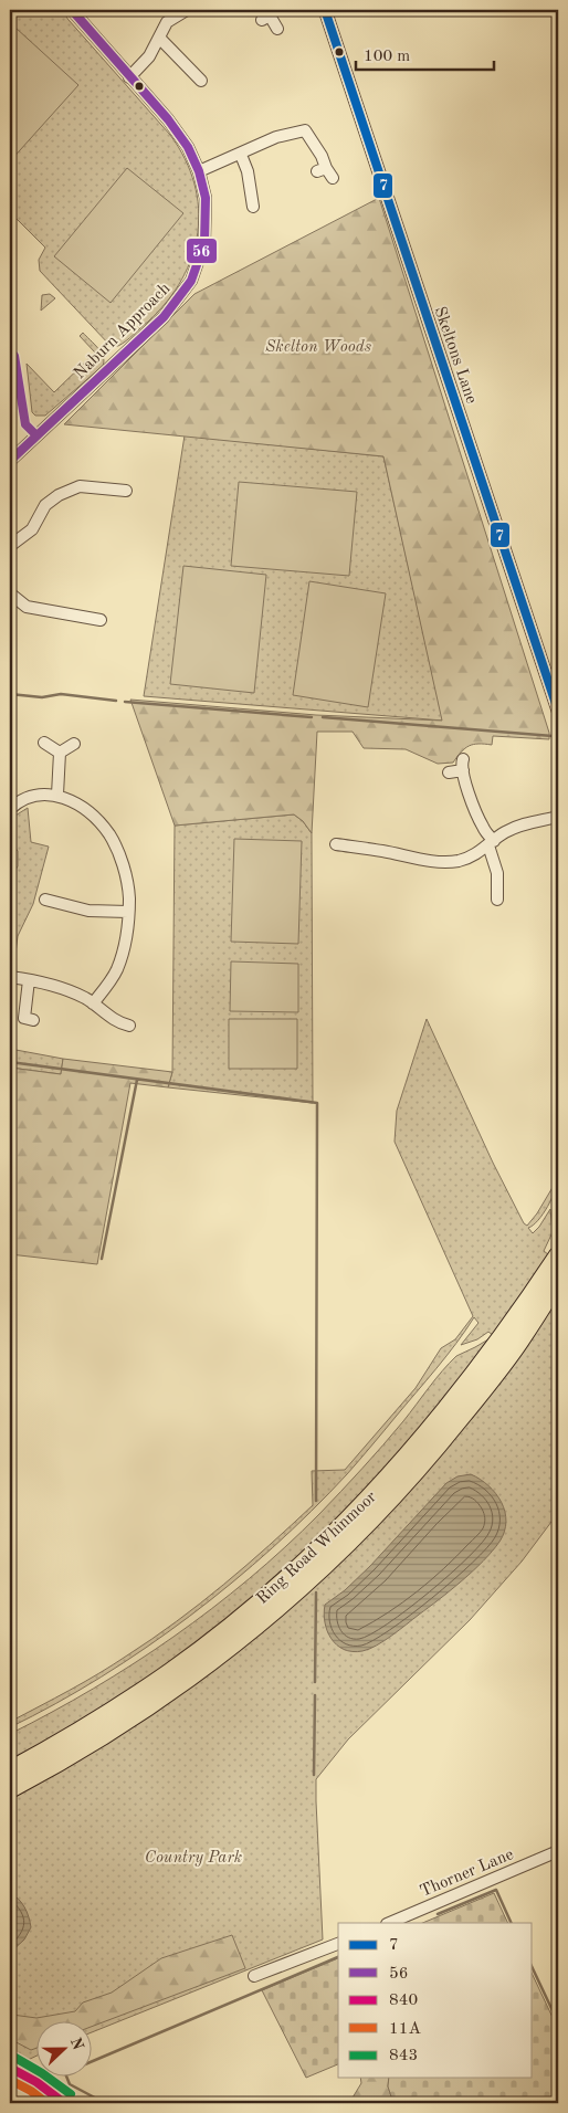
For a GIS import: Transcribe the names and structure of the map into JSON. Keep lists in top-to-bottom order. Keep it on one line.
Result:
{"streets":{"highway":["Ring Road Whinmoor"],"street":["Naburn Approach","Skeltons Lane","Thorner Lane"]},"parks":["Skelton Woods","Country Park"],"lines":["transit line 7","transit line 56","transit line 843","transit line 840","transit line 11A"],"legend":["7","56","840","11A","843"],"scale_bar":"100 m","north":"right"}
